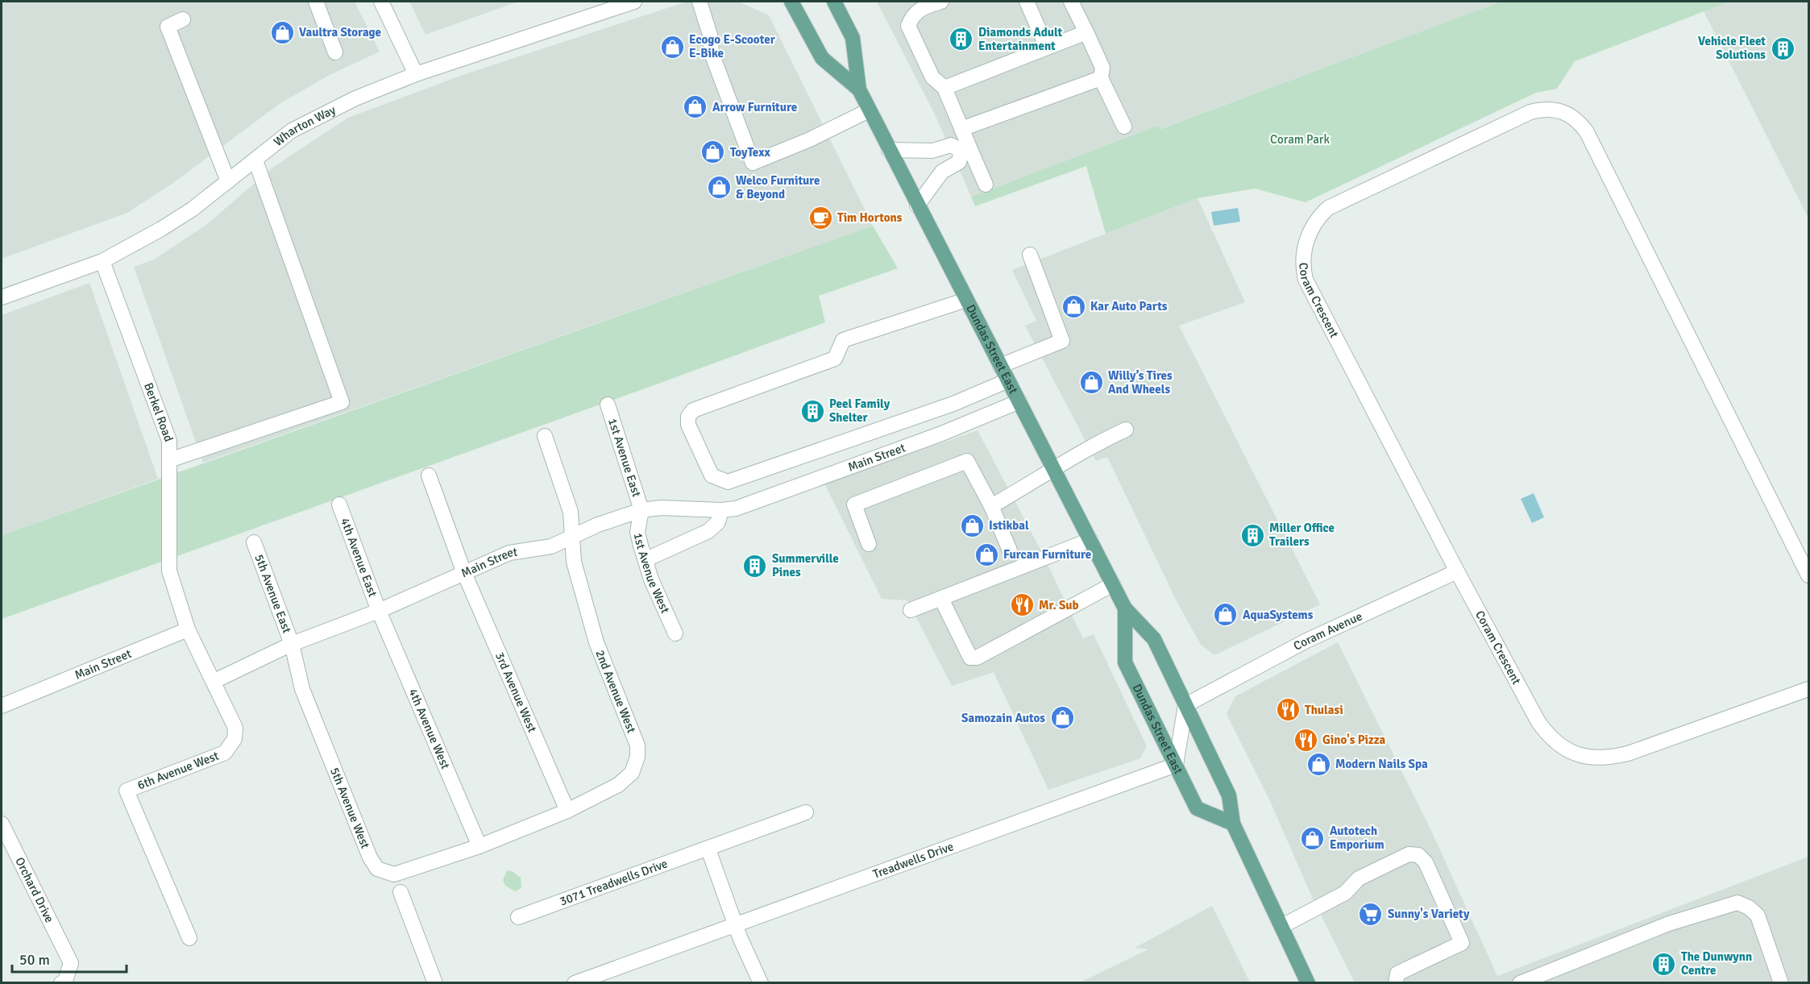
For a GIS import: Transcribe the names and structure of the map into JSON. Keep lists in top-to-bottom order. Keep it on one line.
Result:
{"streets":{"main road":["Dundas Street East"],"street":["Wharton Way","Coram Crescent","Berkel Road","1st Avenue East","Main Street","4th Avenue East","1st Avenue West","5th Avenue East","Coram Avenue","3rd Avenue West","2nd Avenue West","4th Avenue West","6th Avenue West","5th Avenue West","Treadwells Drive","3071 Treadwells Drive","Orchard Drive"]},"crossings":[["Wharton Way","Berkel Road"],["Coram Crescent","Coram Avenue"],["Dundas Street East","Main Street"],["Dundas Street East","Coram Avenue"],["Dundas Street East","Treadwells Drive"],["Berkel Road","Main Street"],["1st Avenue East","Main Street"],["1st Avenue East","1st Avenue West"],["Main Street","4th Avenue East"],["Main Street","1st Avenue West"],["Main Street","5th Avenue East"],["Main Street","3rd Avenue West"],["Main Street","2nd Avenue West"],["Main Street","4th Avenue West"],["Main Street","6th Avenue West"],["Main Street","5th Avenue West"],["4th Avenue East","4th Avenue West"],["5th Avenue East","5th Avenue West"],["3rd Avenue West","2nd Avenue West"],["2nd Avenue West","4th Avenue West"],["2nd Avenue West","5th Avenue West"],["4th Avenue West","5th Avenue West"]],"parks":["Coram Park"],"places":{"shop":["Vaultra Storage","Ecogo E-Scooter E-Bike","Arrow Furniture","ToyTexx","Welco Furniture & Beyond","Kar Auto Parts","Willy’s Tires And Wheels","Istikbal","Furcan Furniture","AquaSystems","Samozain Autos","Modern Nails Spa","Autotech Emporium"],"building":["Diamonds Adult Entertainment","Vehicle Fleet Solutions","Peel Family Shelter","Miller Office Trailers","Summerville Pines","The Dunwynn Centre"],"cafe":["Tim Hortons"],"restaurant":["Mr. Sub","Thulasi","Gino's Pizza"],"supermarket":["Sunny's Variety"]},"scale_bar":"50 m"}
